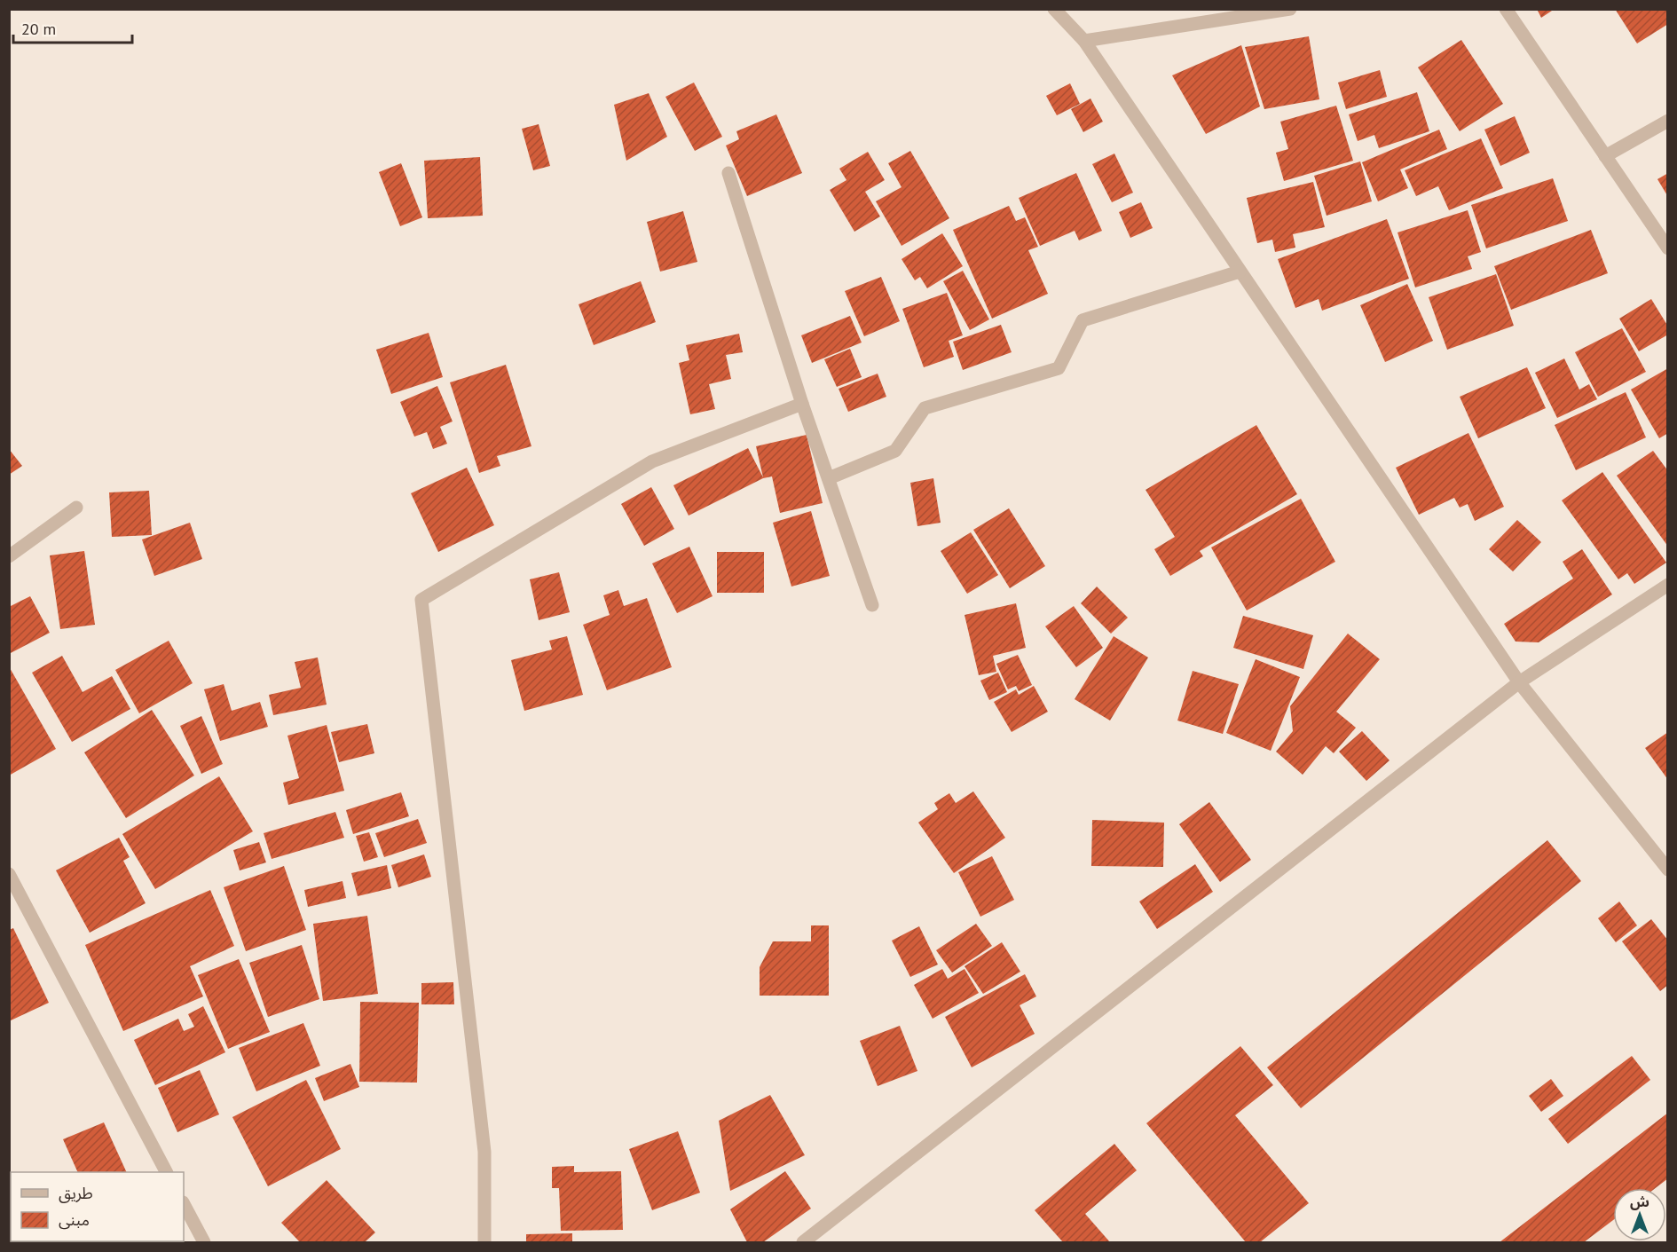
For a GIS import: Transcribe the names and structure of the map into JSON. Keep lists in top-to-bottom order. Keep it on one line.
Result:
{"legend":["طريق","مبنى"],"scale_bar":"20 m","north":"top"}
